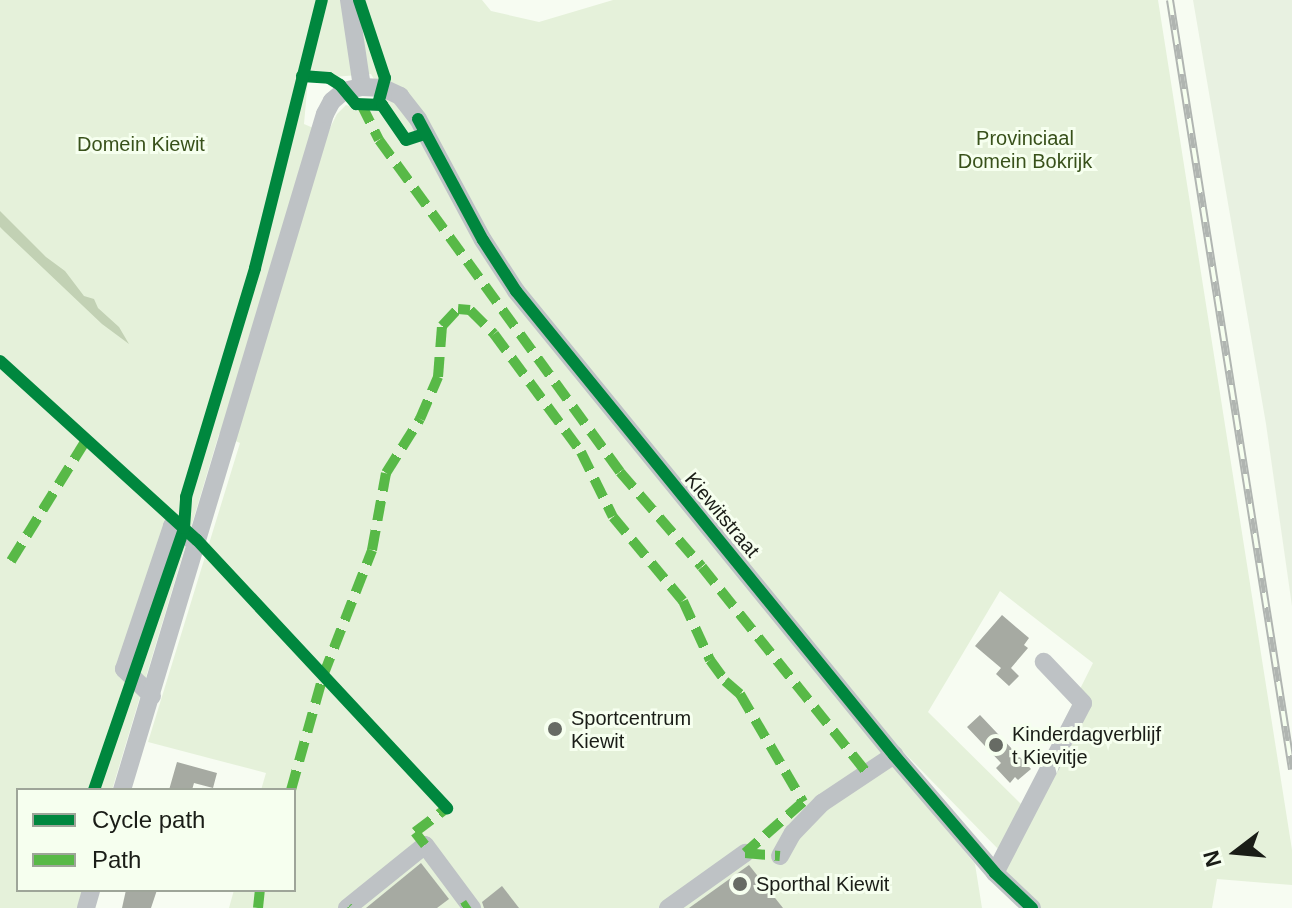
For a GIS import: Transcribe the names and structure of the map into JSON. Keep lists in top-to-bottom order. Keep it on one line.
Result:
{"streets":{"street":["Kiewitstraat"]},"parks":["Provinciaal Domein Bokrijk","Domein Kiewit"],"places":["Sportcentrum Kiewit","Kinderdagverblijf t Kievitje","Sporthal Kiewit"],"legend":["Cycle path","Path"],"north":"left"}
